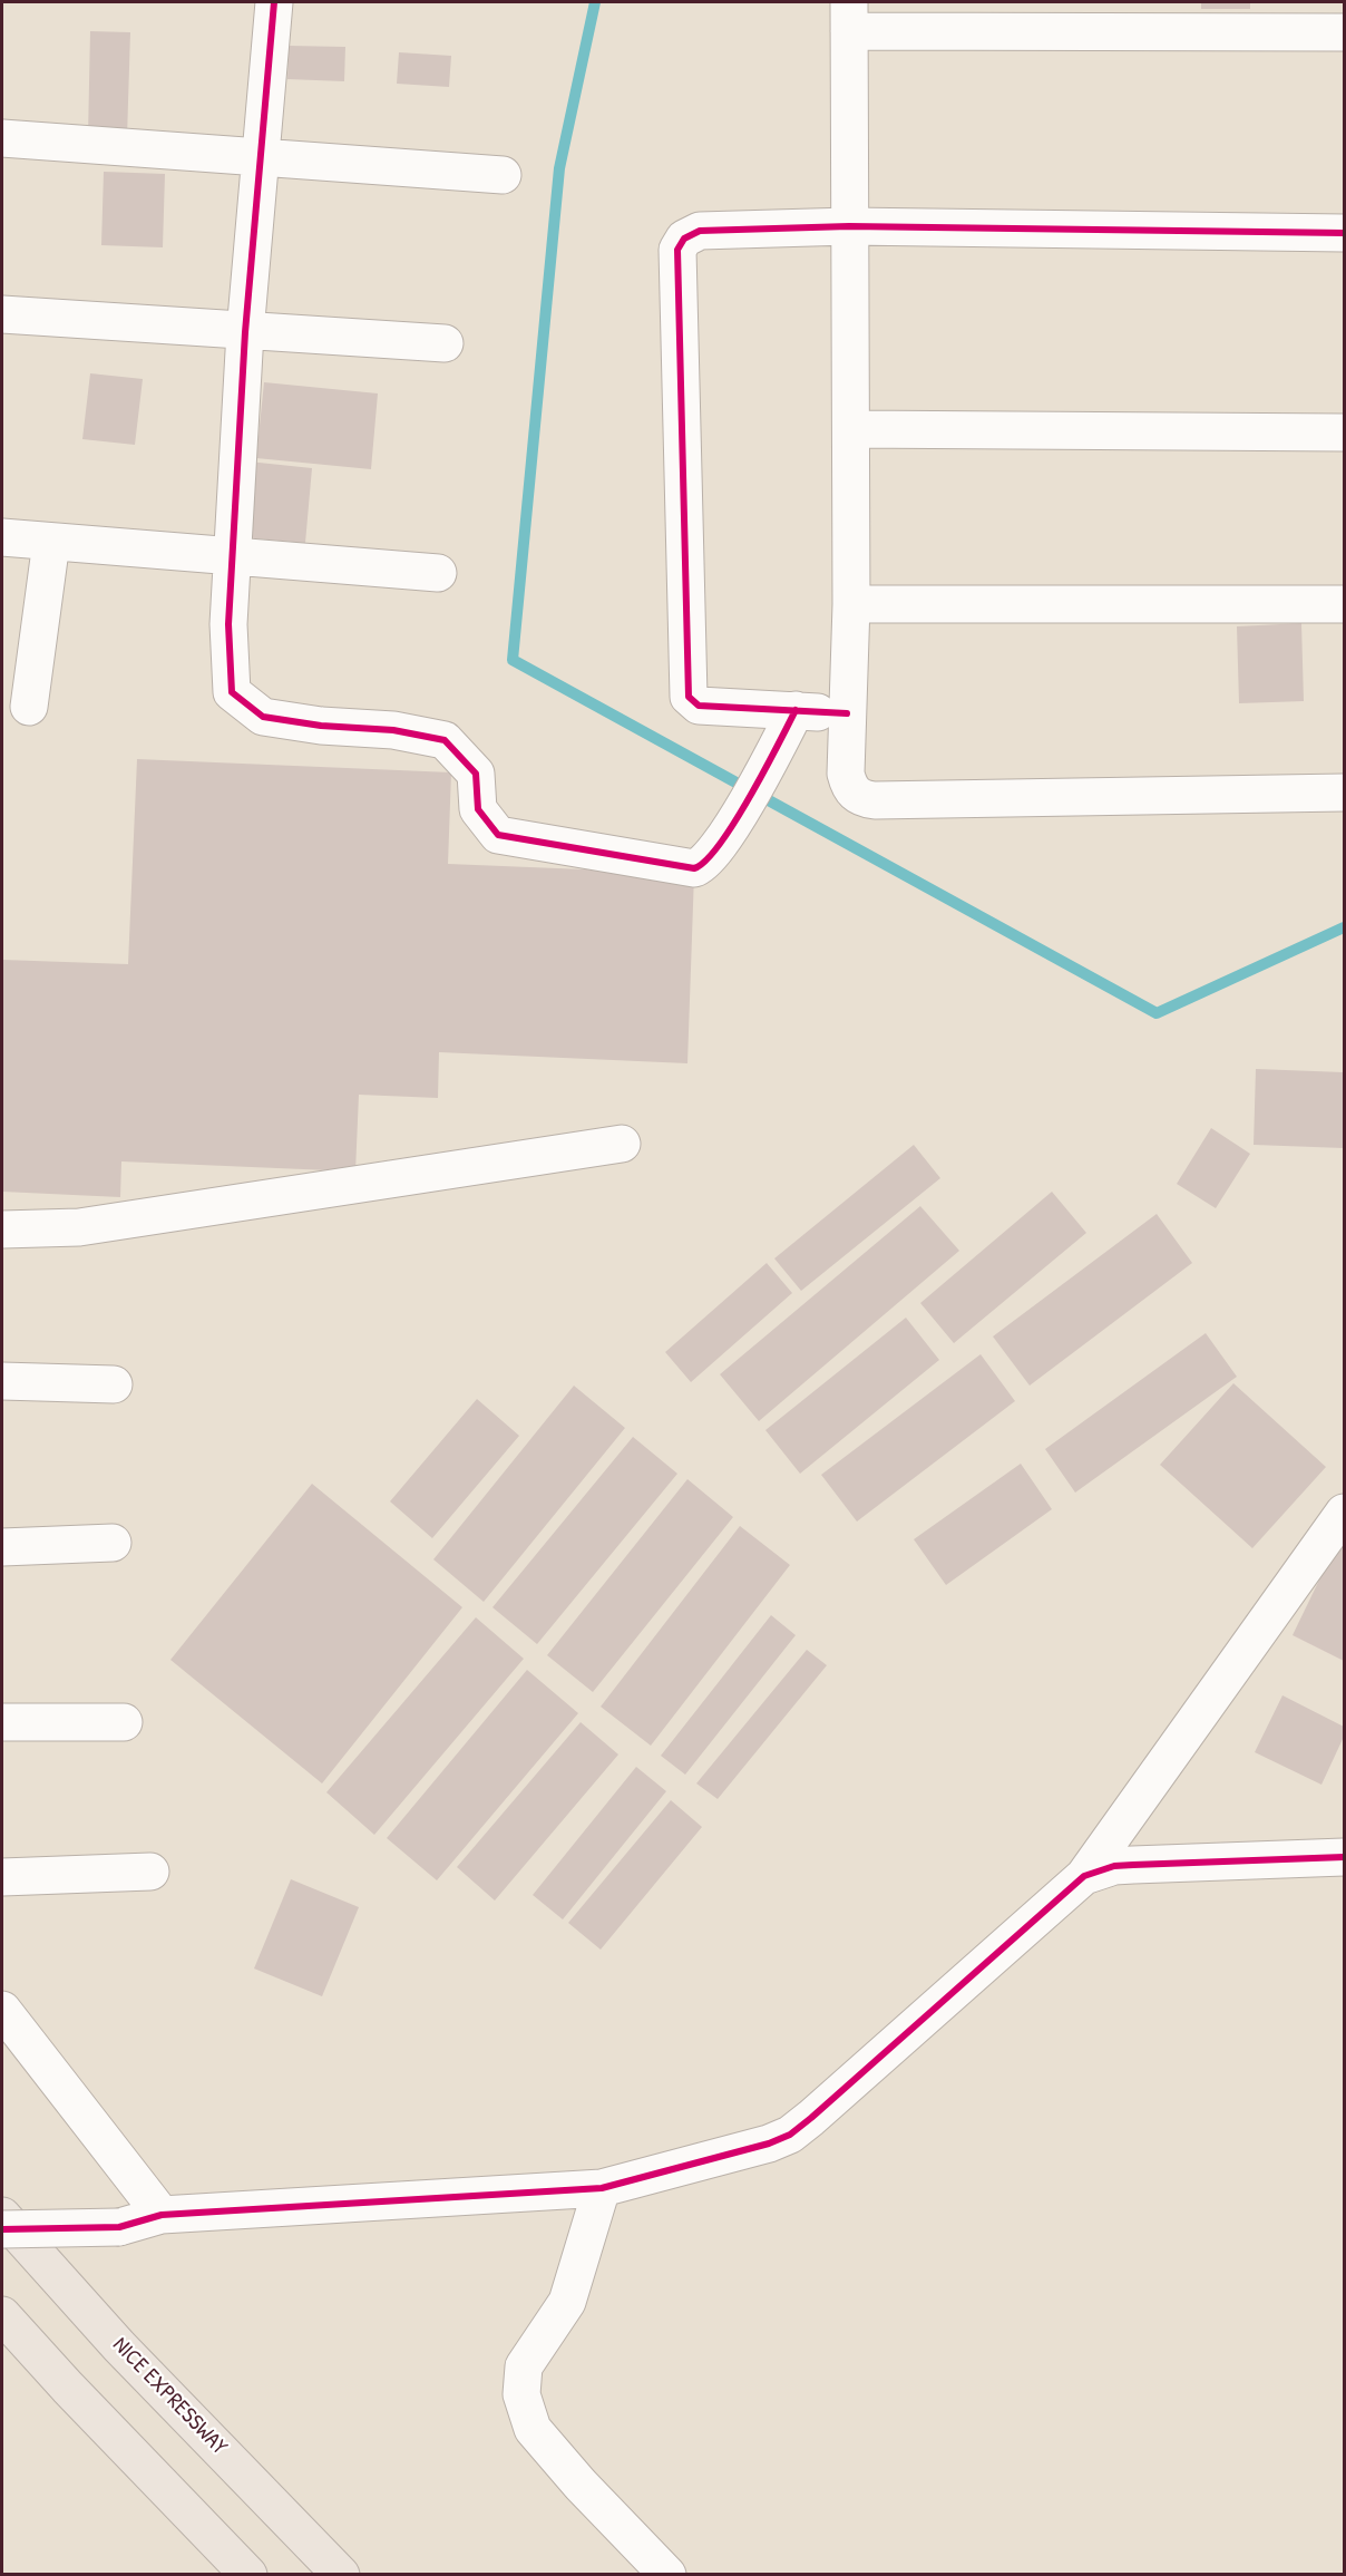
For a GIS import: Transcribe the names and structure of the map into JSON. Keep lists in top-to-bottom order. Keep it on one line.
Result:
{"streets":{"highway":["NICE EXPRESSWAY"]}}
